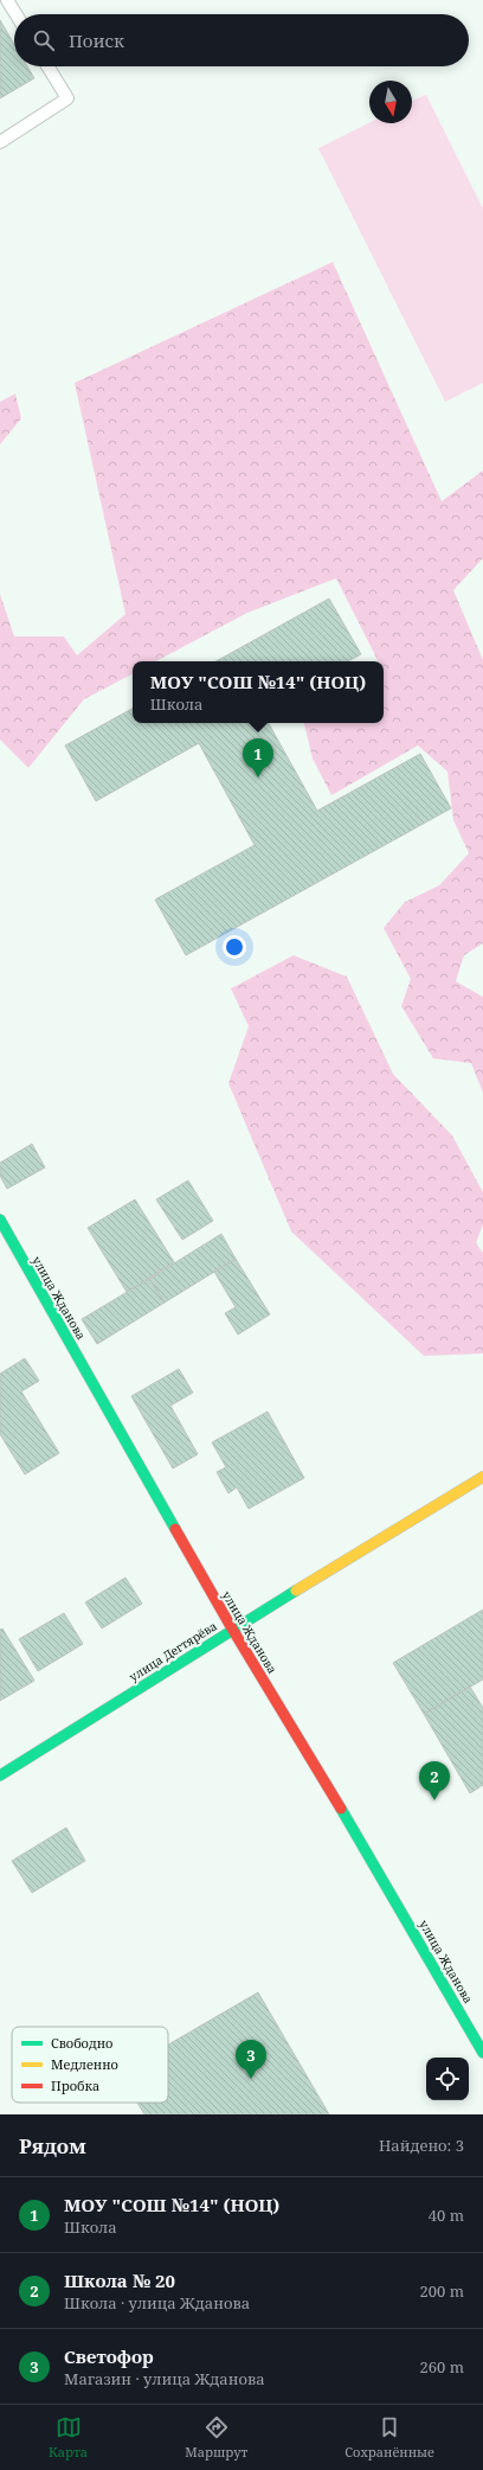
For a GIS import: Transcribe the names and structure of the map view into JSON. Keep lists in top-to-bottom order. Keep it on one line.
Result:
{"streets":{"street":["улица Жданова","улица Дегтярёва"]},"crossings":[["улица Жданова","улица Дегтярёва"]],"legend":["Свободно","Медленно","Пробка"],"north":"bottom","page":{"search":"Поиск","popup":["МОУ \"СОШ №14\" (НОЦ)","Школа"],"pins":["1","2","3"],"heading":["Рядом","Найдено: 3"],"list":[{"mark":"1","name":"МОУ \"СОШ №14\" (НОЦ)","note":"Школа","value":"40 m"},{"mark":"2","name":"Школа № 20","note":"Школа · улица Жданова","value":"200 m"},{"mark":"3","name":"Светофор","note":"Магазин · улица Жданова","value":"260 m"}],"nav":["Карта","Маршрут","Сохранённые"]}}
